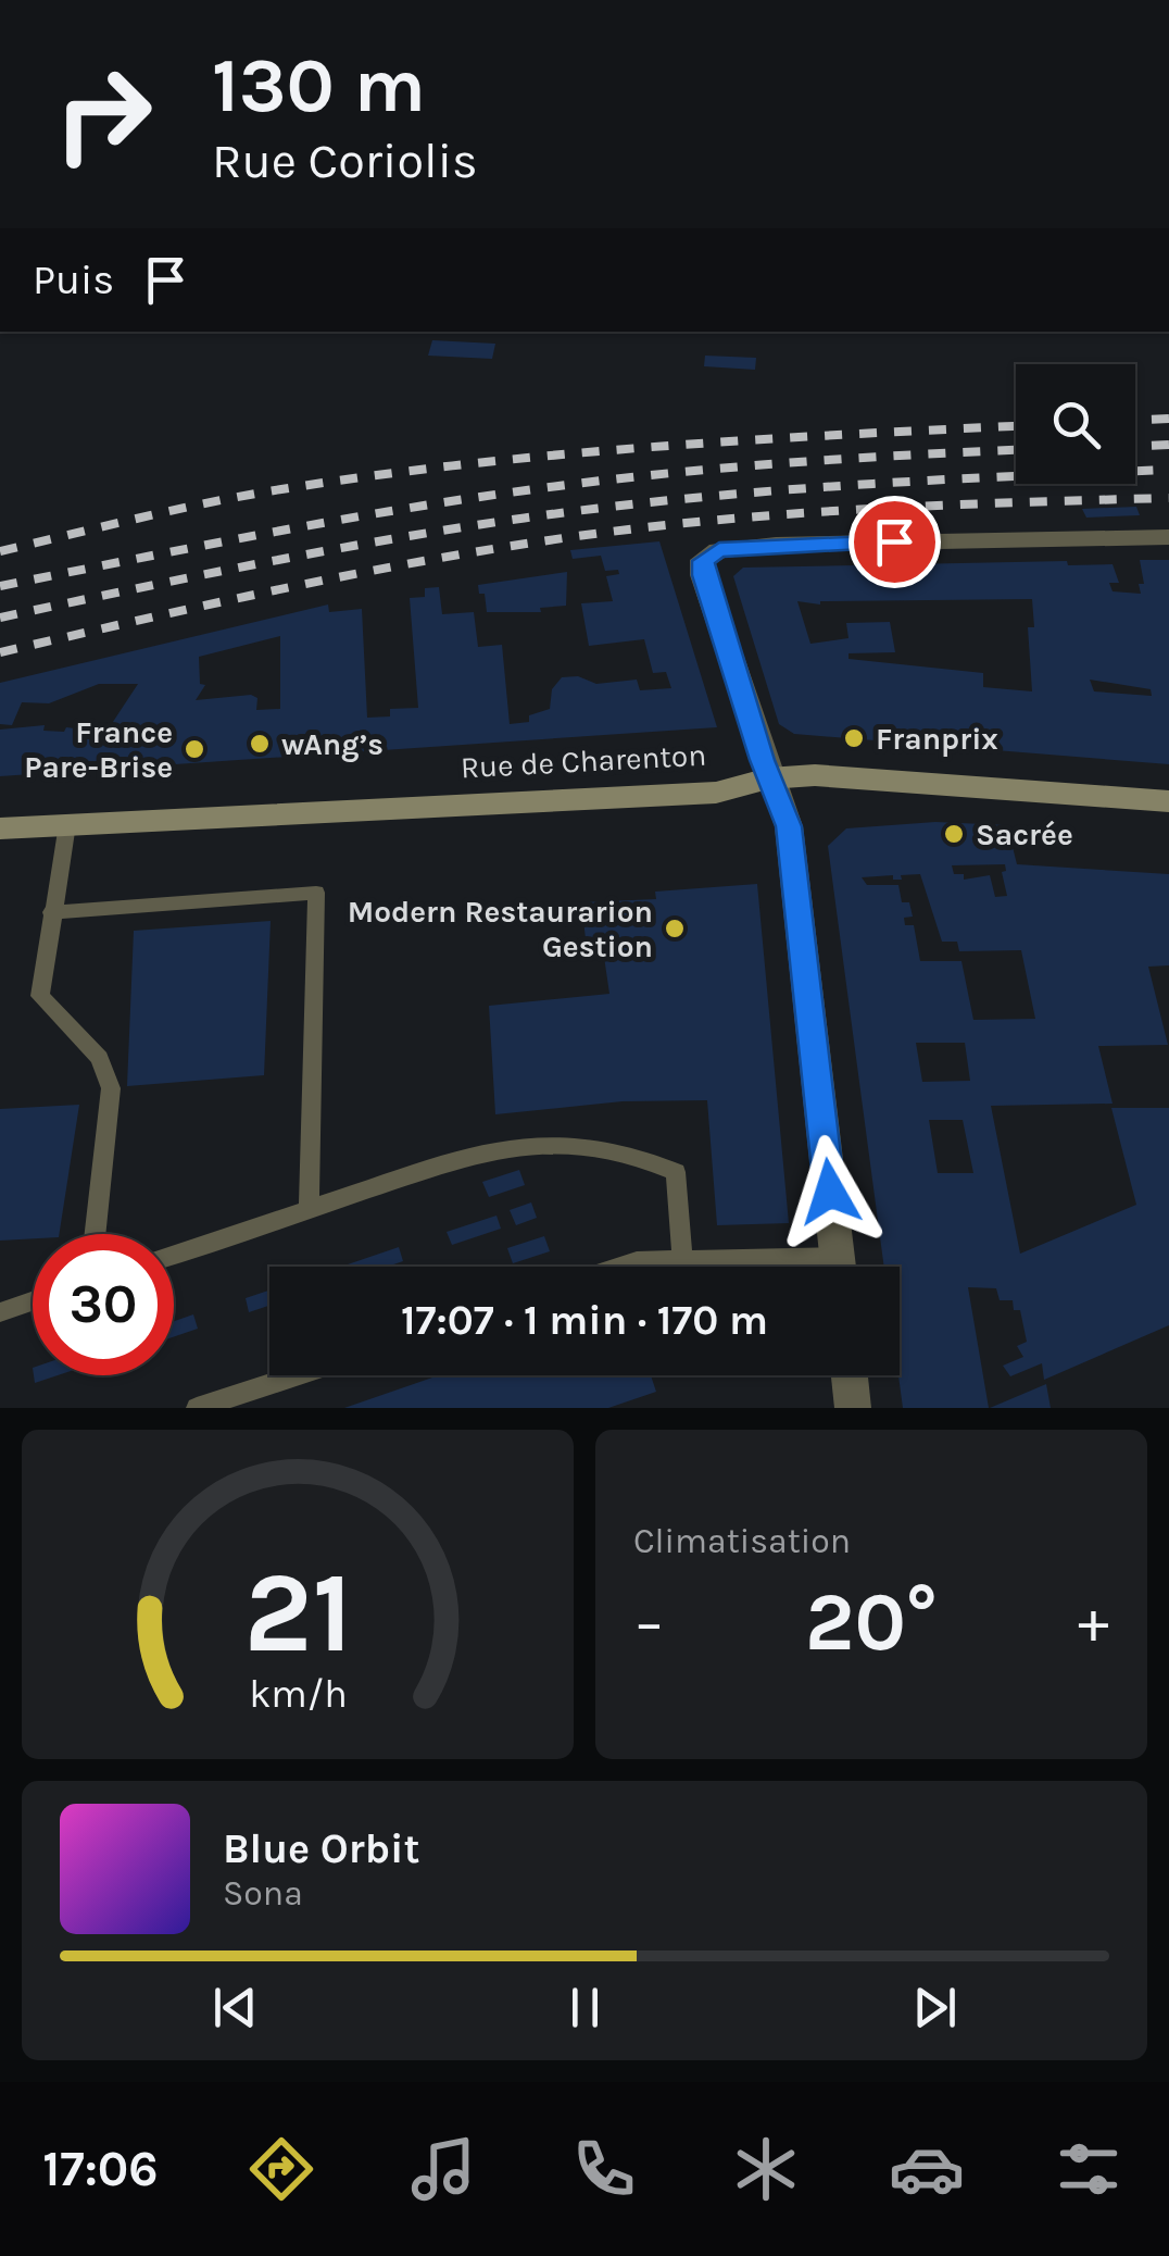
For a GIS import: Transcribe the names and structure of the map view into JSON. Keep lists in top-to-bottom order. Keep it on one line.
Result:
{"streets":{"main road":["Rue de Charenton"]},"places":["Franprix","wAng’s","France Pare-Brise","Sacrée","Modern Restaurarion Gestion"],"page":{"turn":["130 m","Rue Coriolis"],"then":"Puis","limit":"30","trip":"17:07 · 1 min · 170 m","tile":"Climatisation","heat":["−","20°","+"],"song":["Blue Orbit","Sona"],"tabs":"17:06","gauge":["21","km/h"]}}
